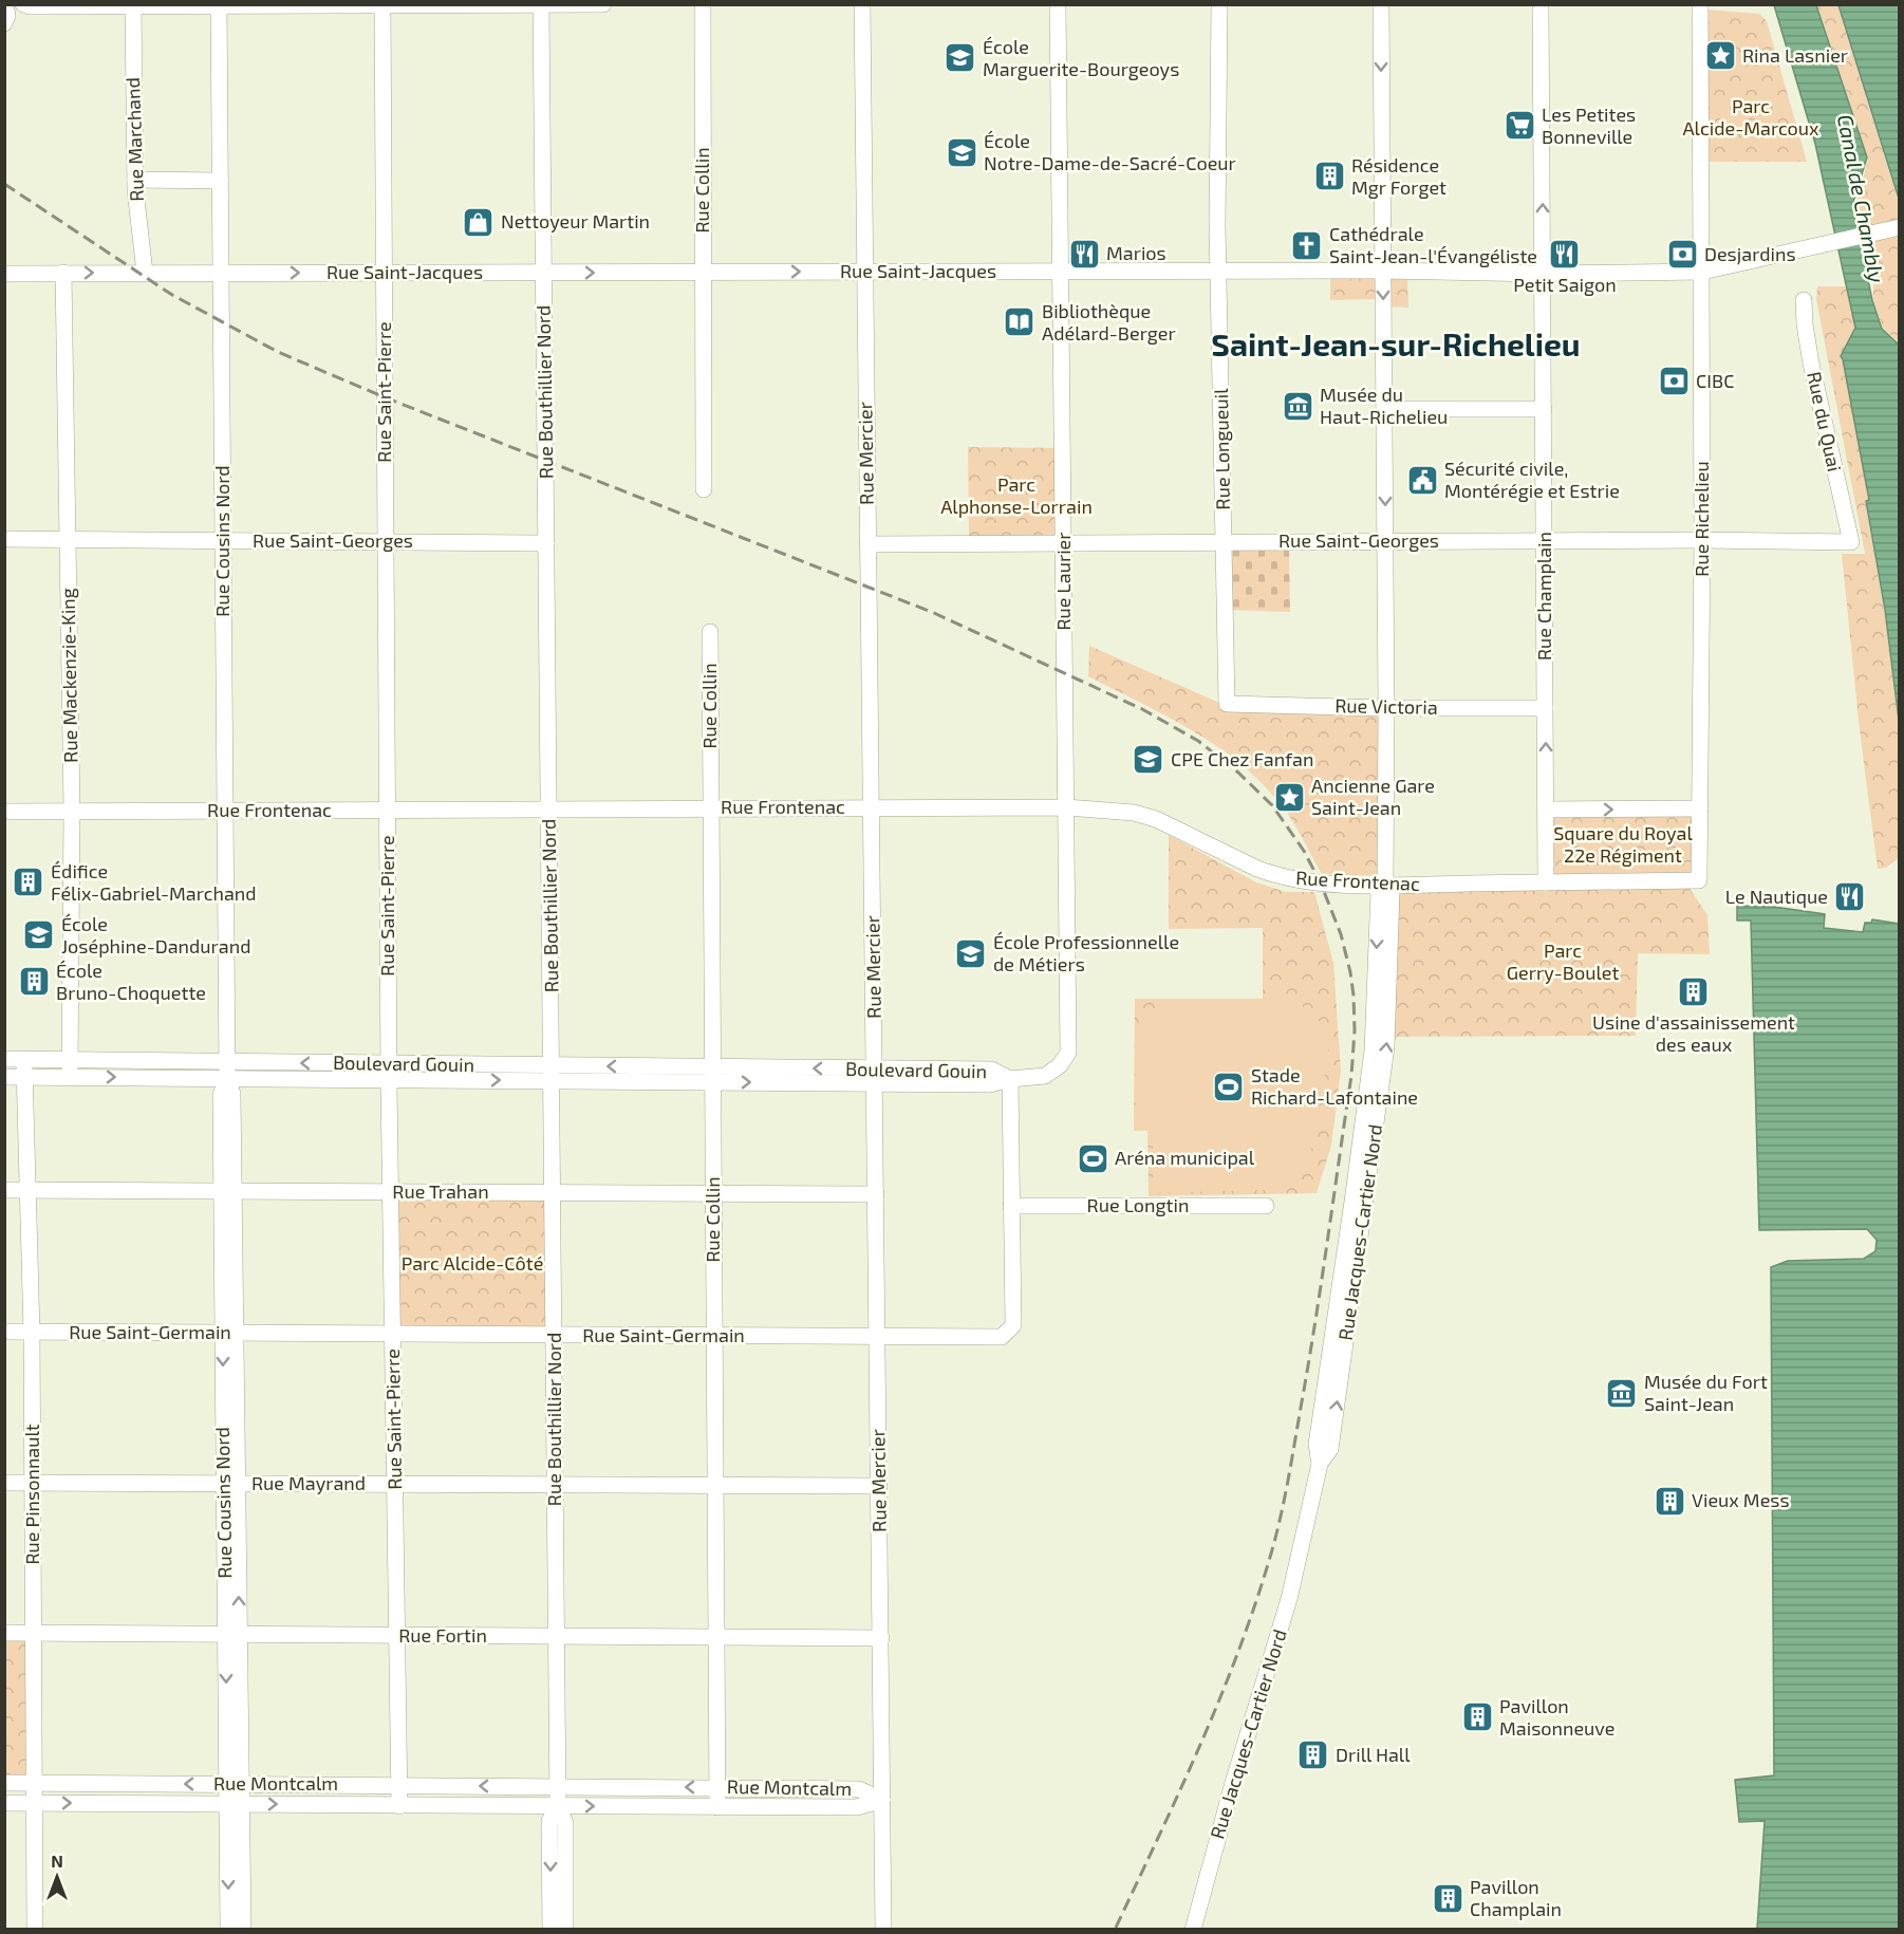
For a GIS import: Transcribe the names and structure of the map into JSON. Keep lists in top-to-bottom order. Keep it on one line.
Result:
{"streets":{"street":["Rue Marchand","Rue Collin","Rue Saint-Jacques","Rue Saint-Pierre","Rue Bouthillier Nord","Rue du Quai","Rue Longueuil","Rue Mercier","Rue Richelieu","Rue Cousins Nord","Rue Saint-Georges","Rue Laurier","Rue Champlain","Rue Mackenzie-King","Rue Victoria","Rue Frontenac","Boulevard Gouin","Rue Trahan","Rue Longtin","Rue Jacques-Cartier Nord","Rue Saint-Germain","Rue Mayrand","Rue Pinsonnault","Rue Fortin","Rue Montcalm"]},"crossings":[["Rue Marchand","Rue Saint-Jacques"],["Rue Collin","Rue Saint-Jacques"],["Rue Collin","Rue Frontenac"],["Rue Collin","Boulevard Gouin"],["Rue Collin","Rue Trahan"],["Rue Collin","Rue Saint-Germain"],["Rue Collin","Rue Mayrand"],["Rue Collin","Rue Fortin"],["Rue Collin","Rue Montcalm"],["Rue Saint-Jacques","Rue Saint-Pierre"],["Rue Saint-Jacques","Rue Bouthillier Nord"],["Rue Saint-Jacques","Rue Longueuil"],["Rue Saint-Jacques","Rue Mercier"],["Rue Saint-Jacques","Rue Richelieu"],["Rue Saint-Jacques","Rue Cousins Nord"],["Rue Saint-Jacques","Rue Laurier"],["Rue Saint-Jacques","Rue Champlain"],["Rue Saint-Jacques","Rue Mackenzie-King"],["Rue Saint-Jacques","Rue Jacques-Cartier Nord"],["Rue Saint-Pierre","Rue Saint-Georges"],["Rue Saint-Pierre","Rue Frontenac"],["Rue Saint-Pierre","Boulevard Gouin"],["Rue Saint-Pierre","Rue Trahan"],["Rue Saint-Pierre","Rue Saint-Germain"],["Rue Saint-Pierre","Rue Mayrand"],["Rue Saint-Pierre","Rue Fortin"],["Rue Saint-Pierre","Rue Montcalm"],["Rue Bouthillier Nord","Rue Saint-Georges"],["Rue Bouthillier Nord","Rue Frontenac"],["Rue Bouthillier Nord","Boulevard Gouin"],["Rue Bouthillier Nord","Rue Trahan"],["Rue Bouthillier Nord","Rue Saint-Germain"],["Rue Bouthillier Nord","Rue Mayrand"],["Rue Bouthillier Nord","Rue Fortin"],["Rue Bouthillier Nord","Rue Montcalm"],["Rue du Quai","Rue Saint-Georges"],["Rue Longueuil","Rue Saint-Georges"],["Rue Longueuil","Rue Victoria"],["Rue Mercier","Rue Saint-Georges"],["Rue Mercier","Rue Frontenac"],["Rue Mercier","Boulevard Gouin"],["Rue Mercier","Rue Trahan"],["Rue Mercier","Rue Saint-Germain"],["Rue Mercier","Rue Mayrand"],["Rue Mercier","Rue Fortin"],["Rue Mercier","Rue Montcalm"],["Rue Richelieu","Rue Saint-Georges"],["Rue Richelieu","Rue Champlain"],["Rue Richelieu","Rue Frontenac"],["Rue Cousins Nord","Rue Saint-Georges"],["Rue Cousins Nord","Rue Frontenac"],["Rue Cousins Nord","Boulevard Gouin"],["Rue Cousins Nord","Rue Trahan"],["Rue Cousins Nord","Rue Saint-Germain"],["Rue Cousins Nord","Rue Mayrand"],["Rue Cousins Nord","Rue Fortin"],["Rue Cousins Nord","Rue Montcalm"],["Rue Saint-Georges","Rue Laurier"],["Rue Saint-Georges","Rue Champlain"],["Rue Saint-Georges","Rue Mackenzie-King"],["Rue Saint-Georges","Rue Jacques-Cartier Nord"],["Rue Laurier","Rue Frontenac"],["Rue Laurier","Boulevard Gouin"],["Rue Champlain","Rue Victoria"],["Rue Champlain","Rue Frontenac"],["Rue Mackenzie-King","Rue Frontenac"],["Rue Mackenzie-King","Boulevard Gouin"],["Rue Victoria","Rue Jacques-Cartier Nord"],["Rue Frontenac","Rue Jacques-Cartier Nord"],["Boulevard Gouin","Rue Pinsonnault"],["Rue Trahan","Rue Pinsonnault"],["Rue Longtin","Rue Saint-Germain"],["Rue Saint-Germain","Rue Pinsonnault"],["Rue Mayrand","Rue Pinsonnault"],["Rue Pinsonnault","Rue Fortin"],["Rue Pinsonnault","Rue Montcalm"]],"one_way":["Rue Champlain"],"districts":["Saint-Jean-sur-Richelieu"],"water":["Canal de Chambly"],"parks":["Parc Alcide-Marcoux","Parc Alphonse-Lorrain","Square du Royal 22e Régiment","Parc Gerry-Boulet","Parc Alcide-Côté"],"places":{"place":["Rina Lasnier","Ancienne Gare Saint-Jean"],"school or university":["École Marguerite-Bourgeoys","École Notre-Dame-de-Sacré-Coeur","CPE Chez Fanfan","École Joséphine-Dandurand","École Professionnelle de Métiers"],"supermarket":["Les Petites Bonneville"],"building":["Résidence Mgr Forget","Édifice Félix-Gabriel-Marchand","École Bruno-Choquette","Usine d'assainissement des eaux","Vieux Mess","Pavillon Maisonneuve","Drill Hall","Pavillon Champlain"],"shop":["Nettoyeur Martin"],"church":["Cathédrale Saint-Jean-l'Évangéliste"],"restaurant":["Marios","Petit Saigon","Le Nautique"],"bank":["Desjardins","CIBC"],"library":["Bibliothèque Adélard-Berger"],"museum":["Musée du Haut-Richelieu","Musée du Fort Saint-Jean"],"public building":["Sécurité civile, Montérégie et Estrie"],"sports":["Stade Richard-Lafontaine","Aréna municipal"]},"north":"top"}
